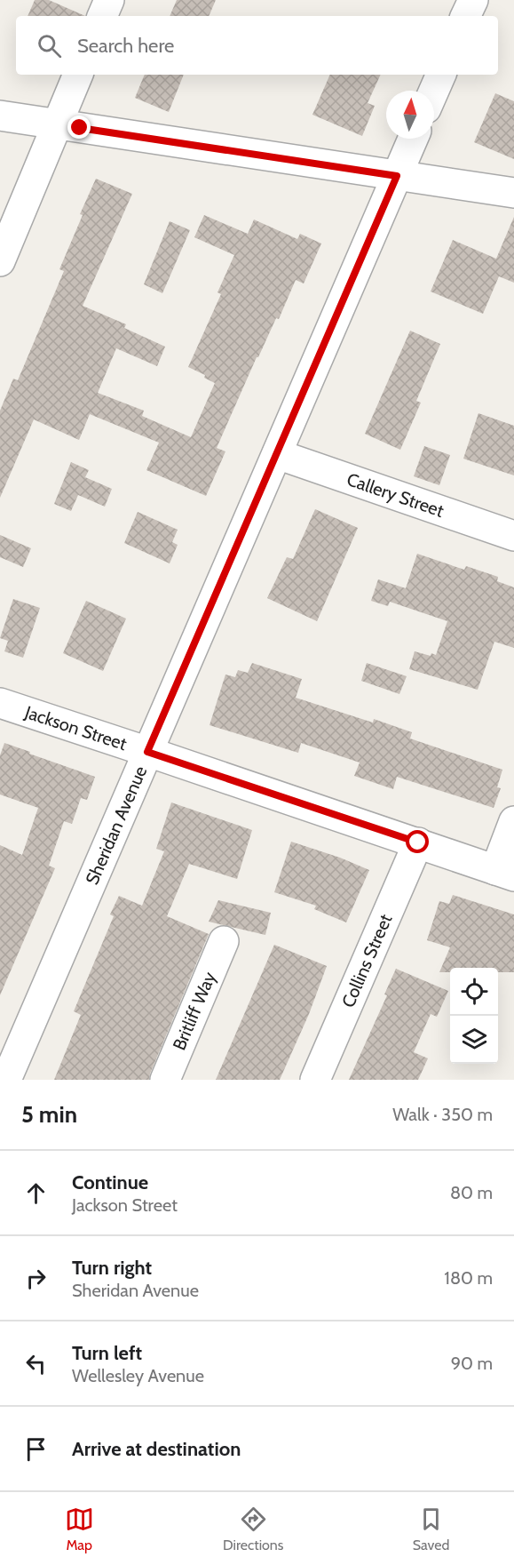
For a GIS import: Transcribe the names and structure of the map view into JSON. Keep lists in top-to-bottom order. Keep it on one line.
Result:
{"streets":{"street":["Callery Street","Jackson Street","Sheridan Avenue","Collins Street","Britliff Way"]},"crossings":[["Callery Street","Sheridan Avenue"],["Jackson Street","Sheridan Avenue"],["Jackson Street","Collins Street"]],"north":"top","page":{"search":"Search here","heading":["5 min","Walk · 350 m"],"list":[["Continue","Jackson Street","80 m"],["Turn right","Sheridan Avenue","180 m"],["Turn left","Wellesley Avenue","90 m"],"Arrive at destination"],"nav":["Map","Directions","Saved"]}}
